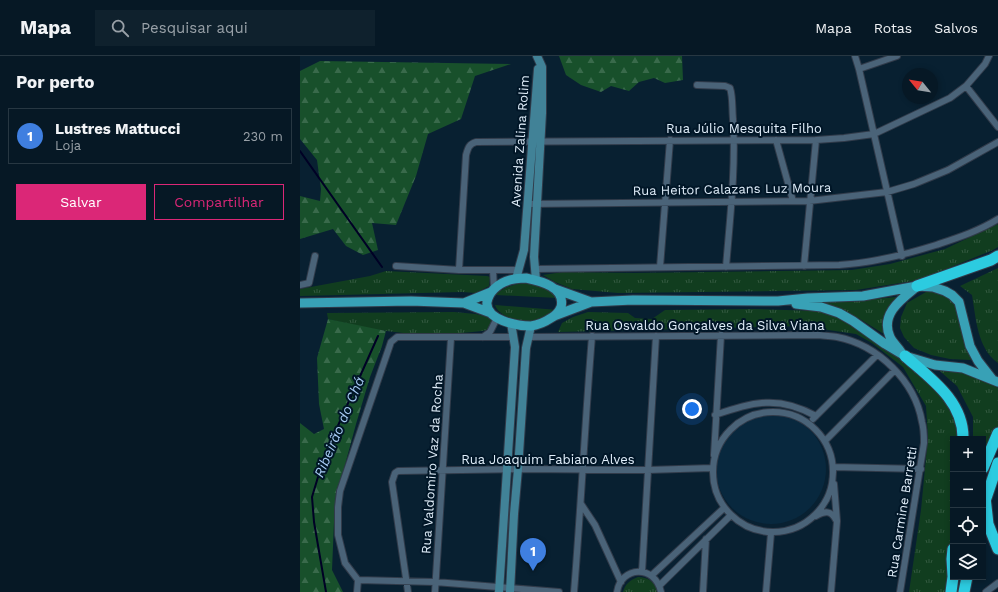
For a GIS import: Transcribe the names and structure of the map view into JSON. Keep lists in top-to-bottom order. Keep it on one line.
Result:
{"streets":{"main road":["Avenida Zalina Rolim"],"street":["Rua Júlio Mesquita Filho","Rua Heitor Calazans Luz Moura","Rua Osvaldo Gonçalves da Silva Viana","Rua Joaquim Fabiano Alves","Rua Valdomiro Vaz da Rocha","Rua Carmine Barretti"]},"crossings":[["Rua Júlio Mesquita Filho","Avenida Zalina Rolim"],["Avenida Zalina Rolim","Rua Heitor Calazans Luz Moura"],["Rua Osvaldo Gonçalves da Silva Viana","Rua Carmine Barretti"],["Rua Joaquim Fabiano Alves","Rua Valdomiro Vaz da Rocha"]],"water":["Ribeirão do Chá"],"north":"top left","page":{"header":"Mapa","search":"Pesquisar aqui","nav":["Mapa","Rotas","Salvos"],"heading":"Por perto","list":[{"mark":"1","name":"Lustres Mattucci","note":"Loja","value":"230 m"}],"buttons":["Salvar","Compartilhar"],"map_buttons":["+","−"],"pins":"1"}}
